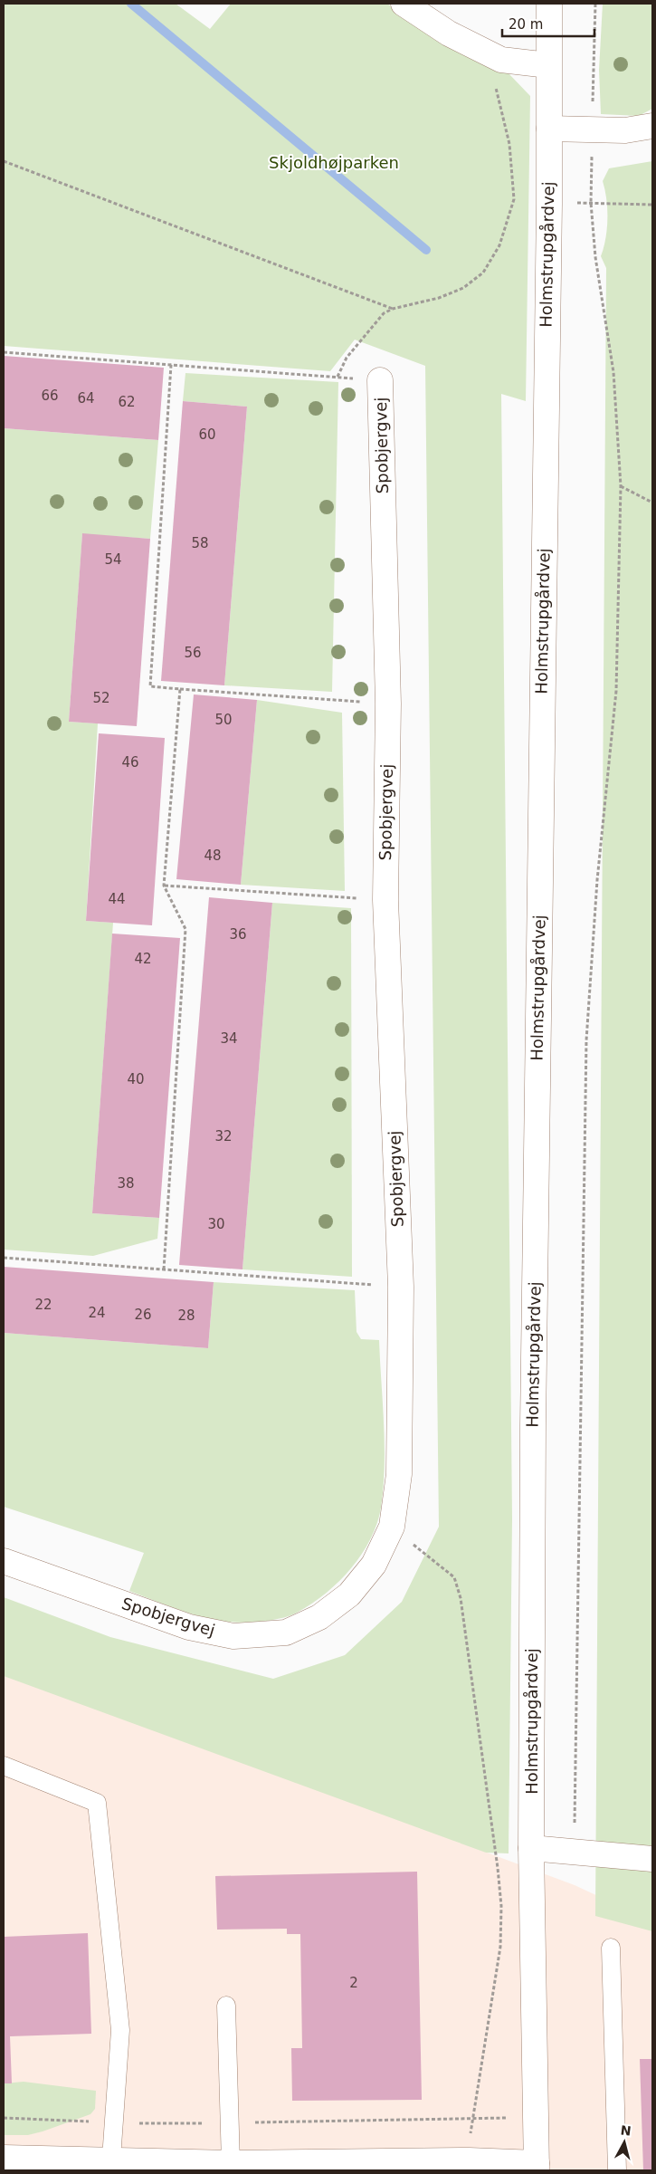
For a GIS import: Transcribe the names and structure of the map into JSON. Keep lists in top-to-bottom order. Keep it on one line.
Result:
{"streets":{"street":["Holmstrupgårdvej","Spobjergvej"]},"parks":["Skjoldhøjparken"],"house_numbers":["66","64","62","60","58","54","56","52","50","46","48","44","36","42","34","40","32","38","30","22","24","26","28","2"],"scale_bar":"20 m","north":"top"}
